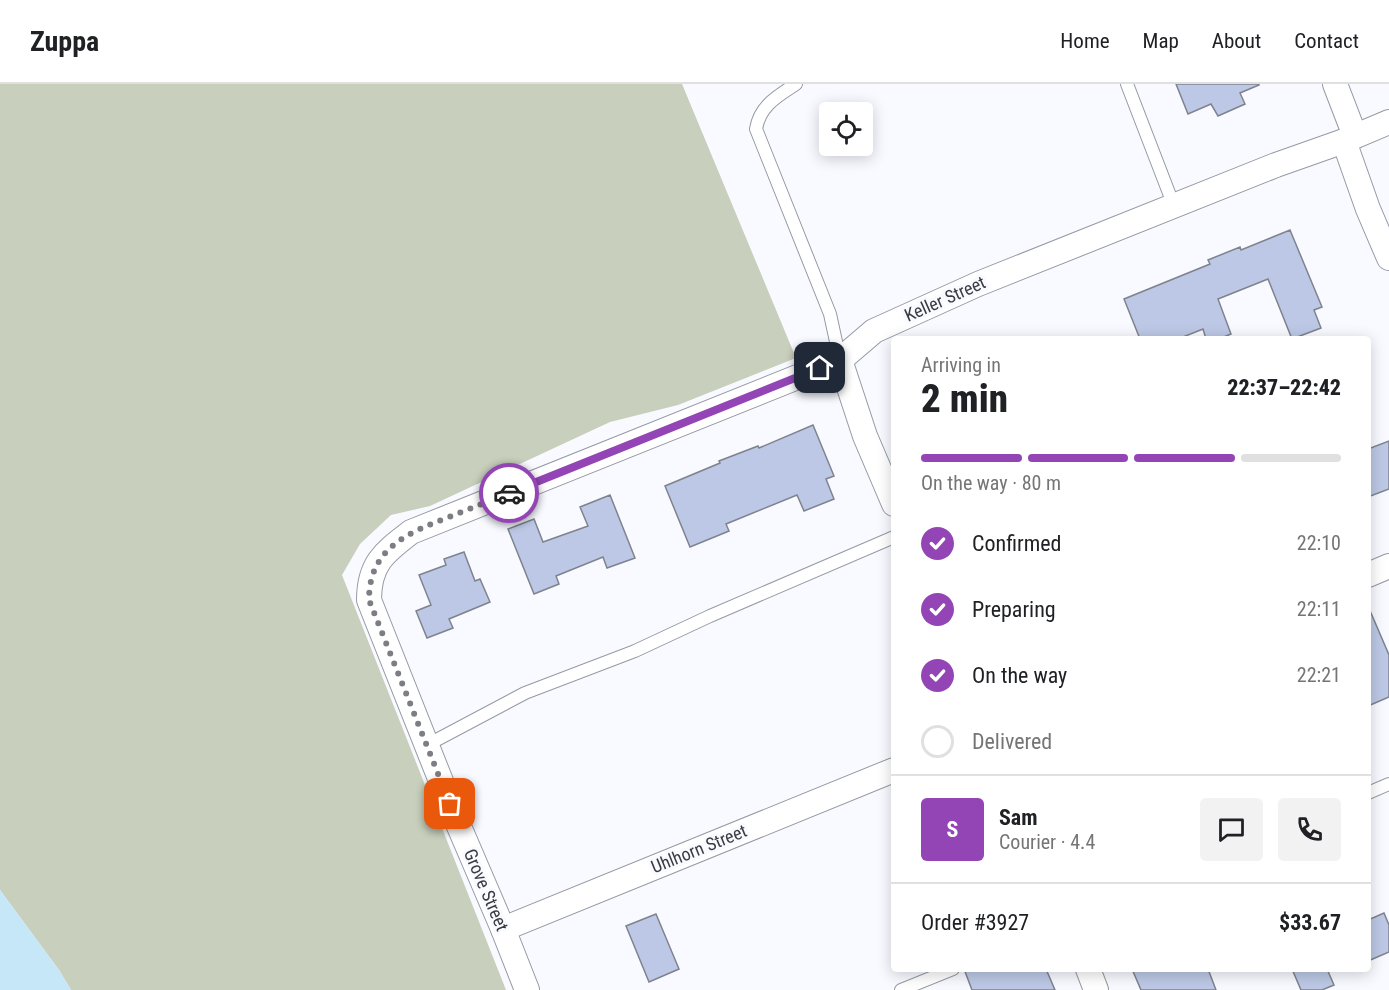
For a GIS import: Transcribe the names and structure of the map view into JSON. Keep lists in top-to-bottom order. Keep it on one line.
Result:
{"streets":{"street":["Keller Street","Uhlhorn Street","Grove Street"]},"crossings":[["Keller Street","Grove Street"],["Uhlhorn Street","Grove Street"]],"page":{"header":"Zuppa","nav":["Home","Map","About","Contact"],"heading":["2 min","Arriving in","22:37–22:42"],"panel":["Sam","Courier · 4.4","Order #3927","$33.67"],"bar":"On the way · 80 m","list":[["Confirmed","22:10"],["Preparing","22:11"],["On the way","22:21"],"Delivered"],"round":"S"}}
